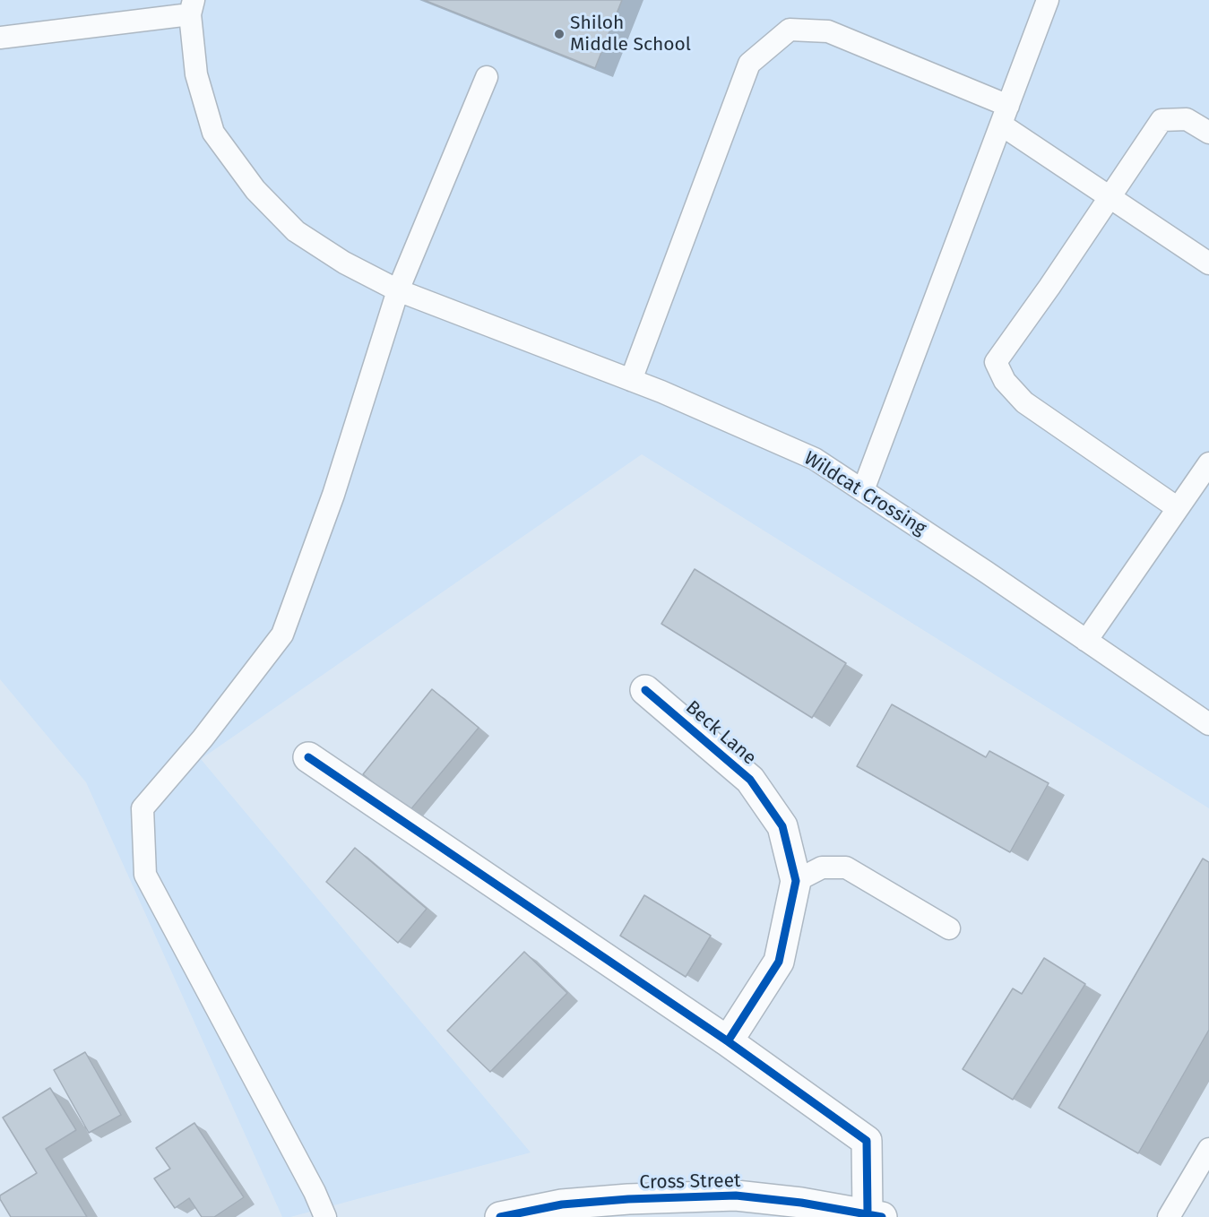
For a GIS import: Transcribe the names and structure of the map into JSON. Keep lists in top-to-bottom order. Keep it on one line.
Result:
{"streets":{"street":["Beck Lane","Cross Street"],"lane":["Wildcat Crossing"]},"places":["Shiloh Middle School"]}
